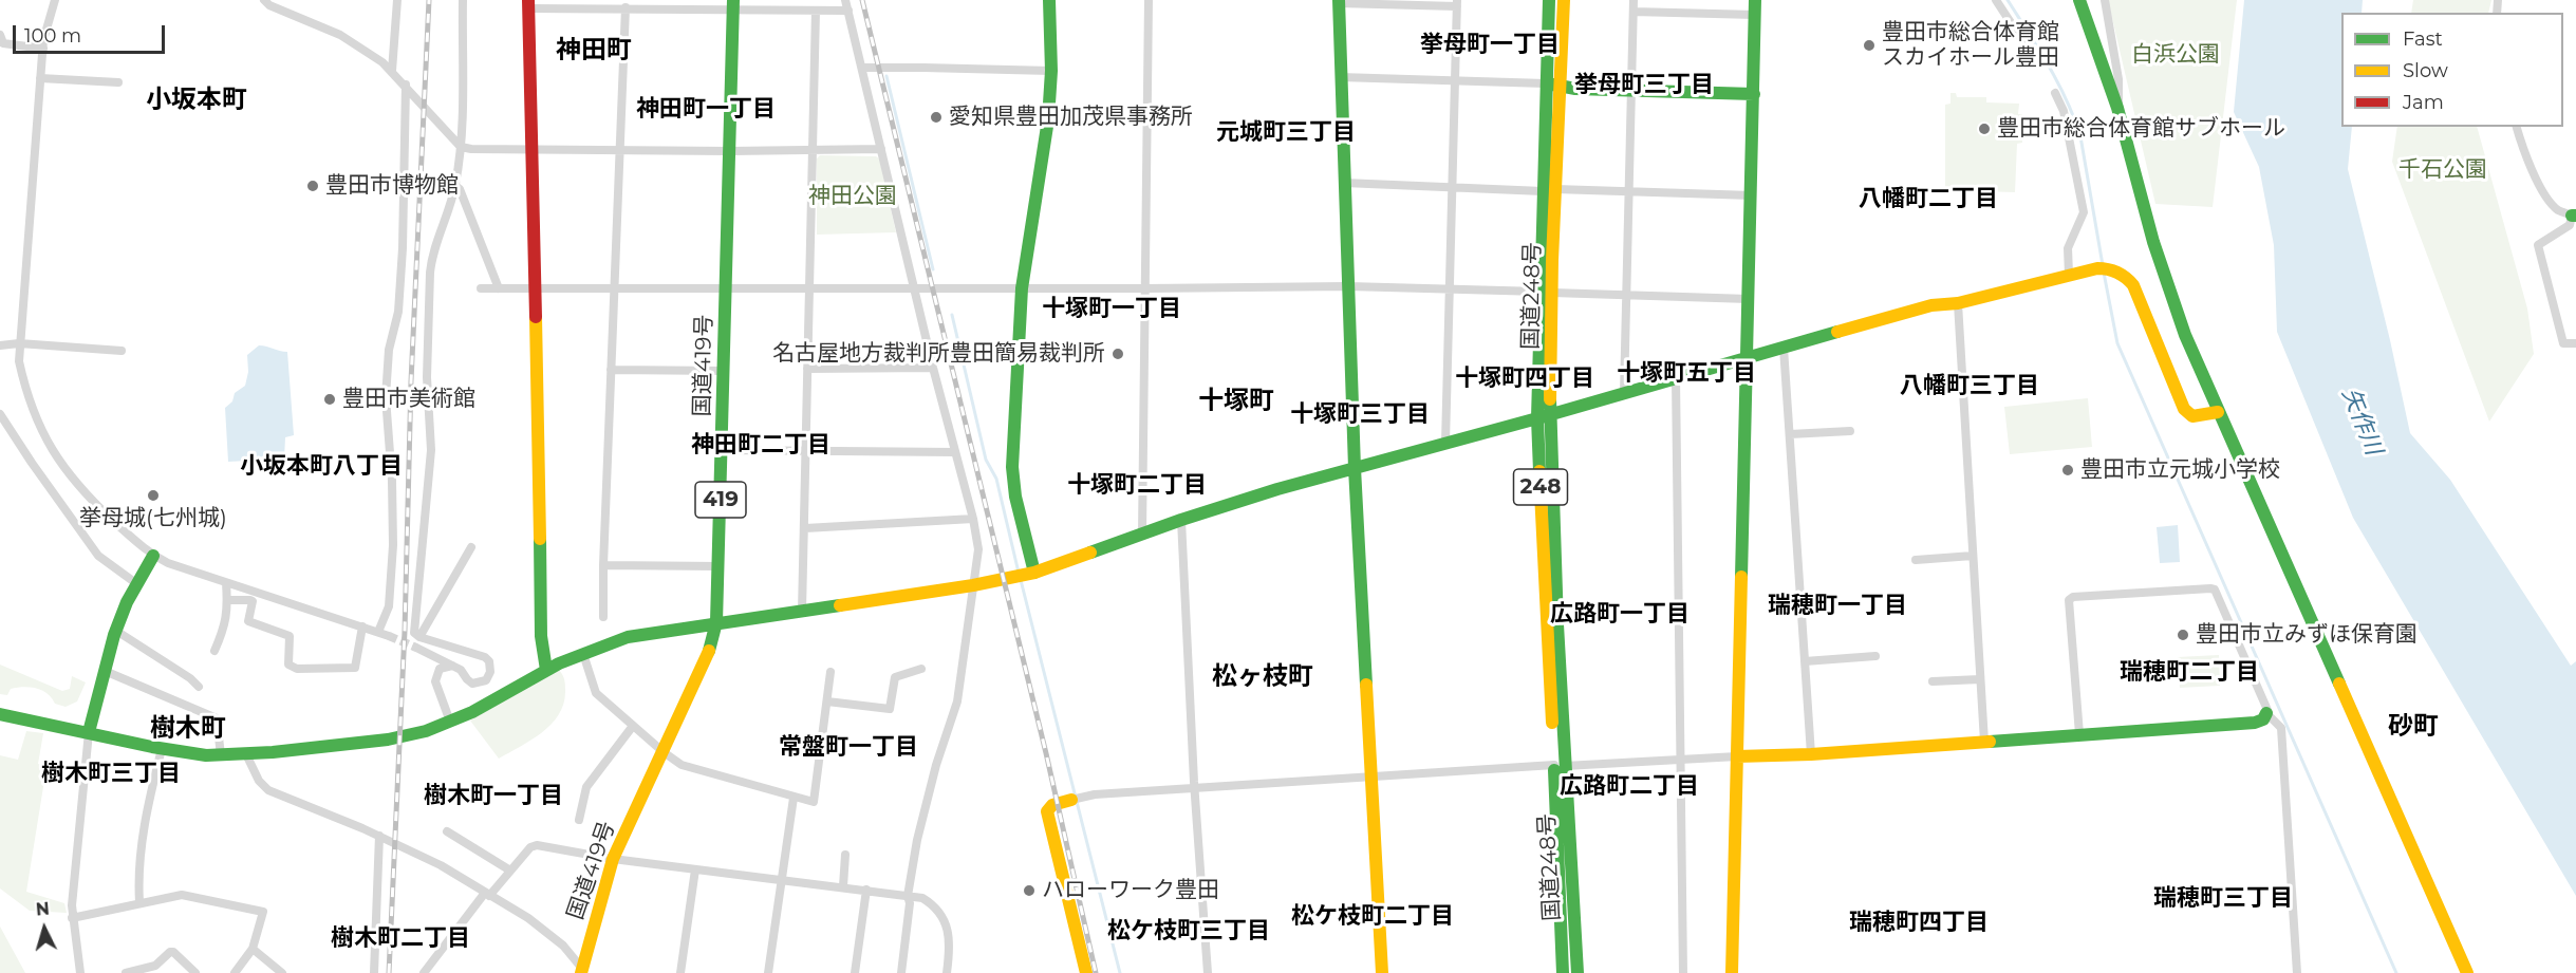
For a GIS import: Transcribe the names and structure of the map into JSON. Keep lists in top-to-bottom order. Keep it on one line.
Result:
{"streets":{"main road":["国道248号","国道419号","248","419"]},"districts":["挙母町一丁目","神田町","挙母町三丁目","小坂本町","神田町一丁目","元城町三丁目","八幡町二丁目","十塚町一丁目","十塚町五丁目","十塚町四丁目","八幡町三丁目","十塚町","十塚町三丁目","神田町二丁目","小坂本町八丁目","十塚町二丁目","瑞穂町一丁目","広路町一丁目","瑞穂町二丁目","松ヶ枝町","砂町","樹木町","常盤町一丁目","樹木町三丁目","広路町二丁目","樹木町一丁目","瑞穂町三丁目","松ケ枝町二丁目","瑞穂町四丁目","松ケ枝町三丁目","樹木町二丁目"],"water":["矢作川"],"parks":["白浜公園","千石公園","神田公園"],"places":["豊田市総合体育館 スカイホール豊田","愛知県豊田加茂県事務所","豊田市総合体育館サブホール","豊田市博物館","名古屋地方裁判所豊田簡易裁判所","豊田市美術館","豊田市立元城小学校","挙母城(七州城)","豊田市立みずほ保育園","ハローワーク豊田"],"legend":["Fast","Slow","Jam"],"scale_bar":"100 m","north":"top"}
